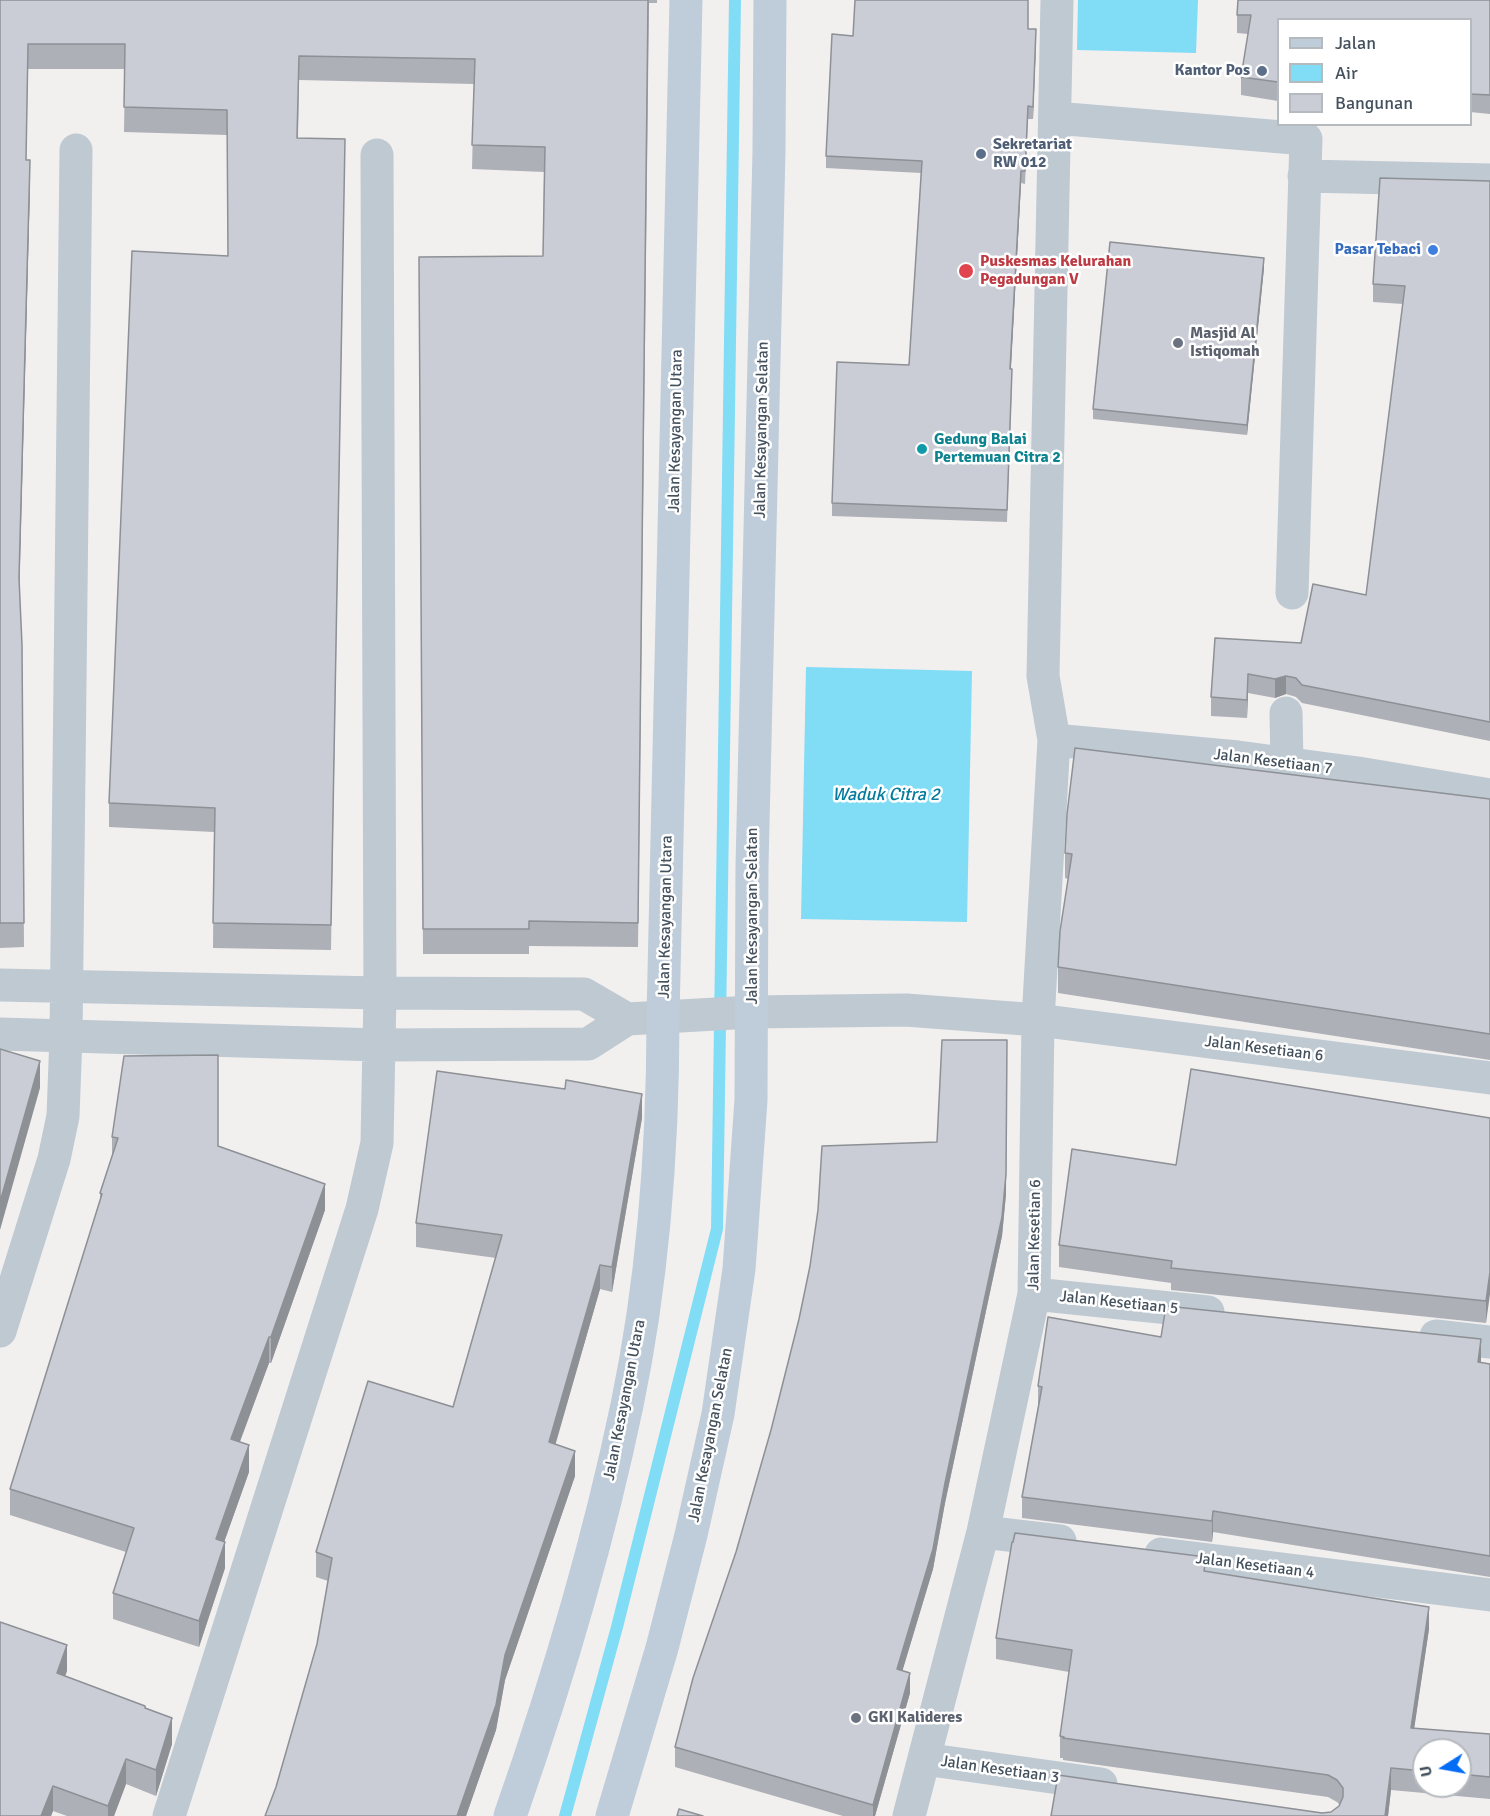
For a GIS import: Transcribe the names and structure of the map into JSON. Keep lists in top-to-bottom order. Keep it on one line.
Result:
{"streets":{"street":["Jalan Kesayangan Selatan","Jalan Kesayangan Utara","Jalan Kesetiaan 7","Jalan Kesetiaan 6","Jalan Kesetian 6","Jalan Kesetiaan 5","Jalan Kesetiaan 4","Jalan Kesetiaan 3"]},"crossings":[["Jalan Kesayangan Selatan","Jalan Kesetiaan 6"],["Jalan Kesayangan Utara","Jalan Kesetiaan 6"],["Jalan Kesetiaan 7","Jalan Kesetian 6"],["Jalan Kesetiaan 6","Jalan Kesetian 6"],["Jalan Kesetian 6","Jalan Kesetiaan 5"],["Jalan Kesetian 6","Jalan Kesetiaan 3"]],"water":["Waduk Citra 2"],"places":["Kantor Pos","Sekretariat RW 012","Pasar Tebaci","Puskesmas Kelurahan Pegadungan V","Masjid Al Istiqomah","Gedung Balai Pertemuan Citra 2","GKI Kalideres"],"legend":["Jalan","Air","Bangunan"],"north":"left"}
